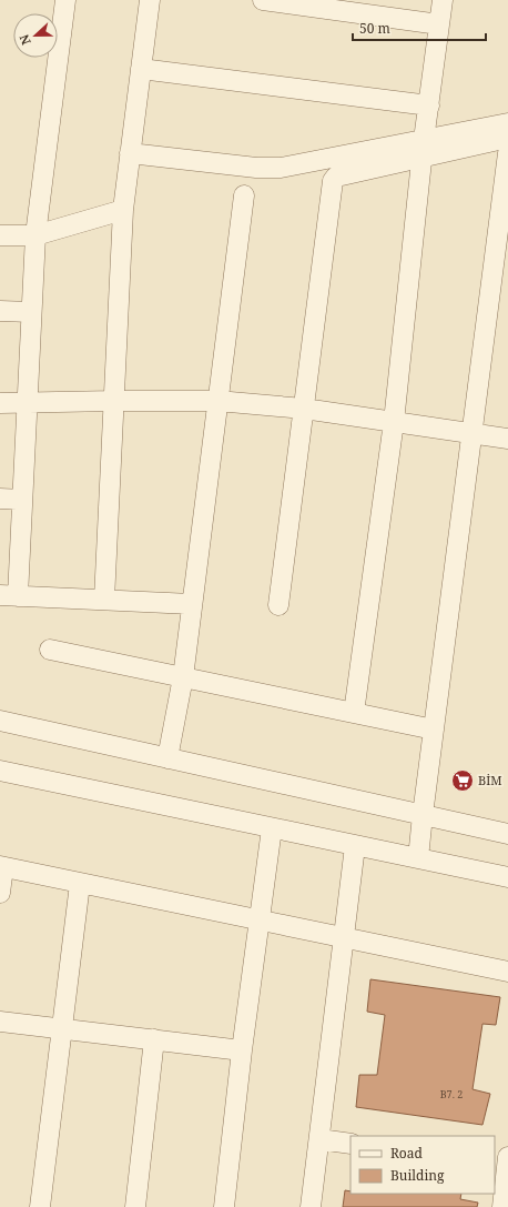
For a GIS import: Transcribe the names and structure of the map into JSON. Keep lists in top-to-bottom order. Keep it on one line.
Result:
{"places":{"supermarket":["BİM"]},"house_numbers":["B7. 2"],"legend":["Road","Building"],"scale_bar":"50 m","north":"left"}
